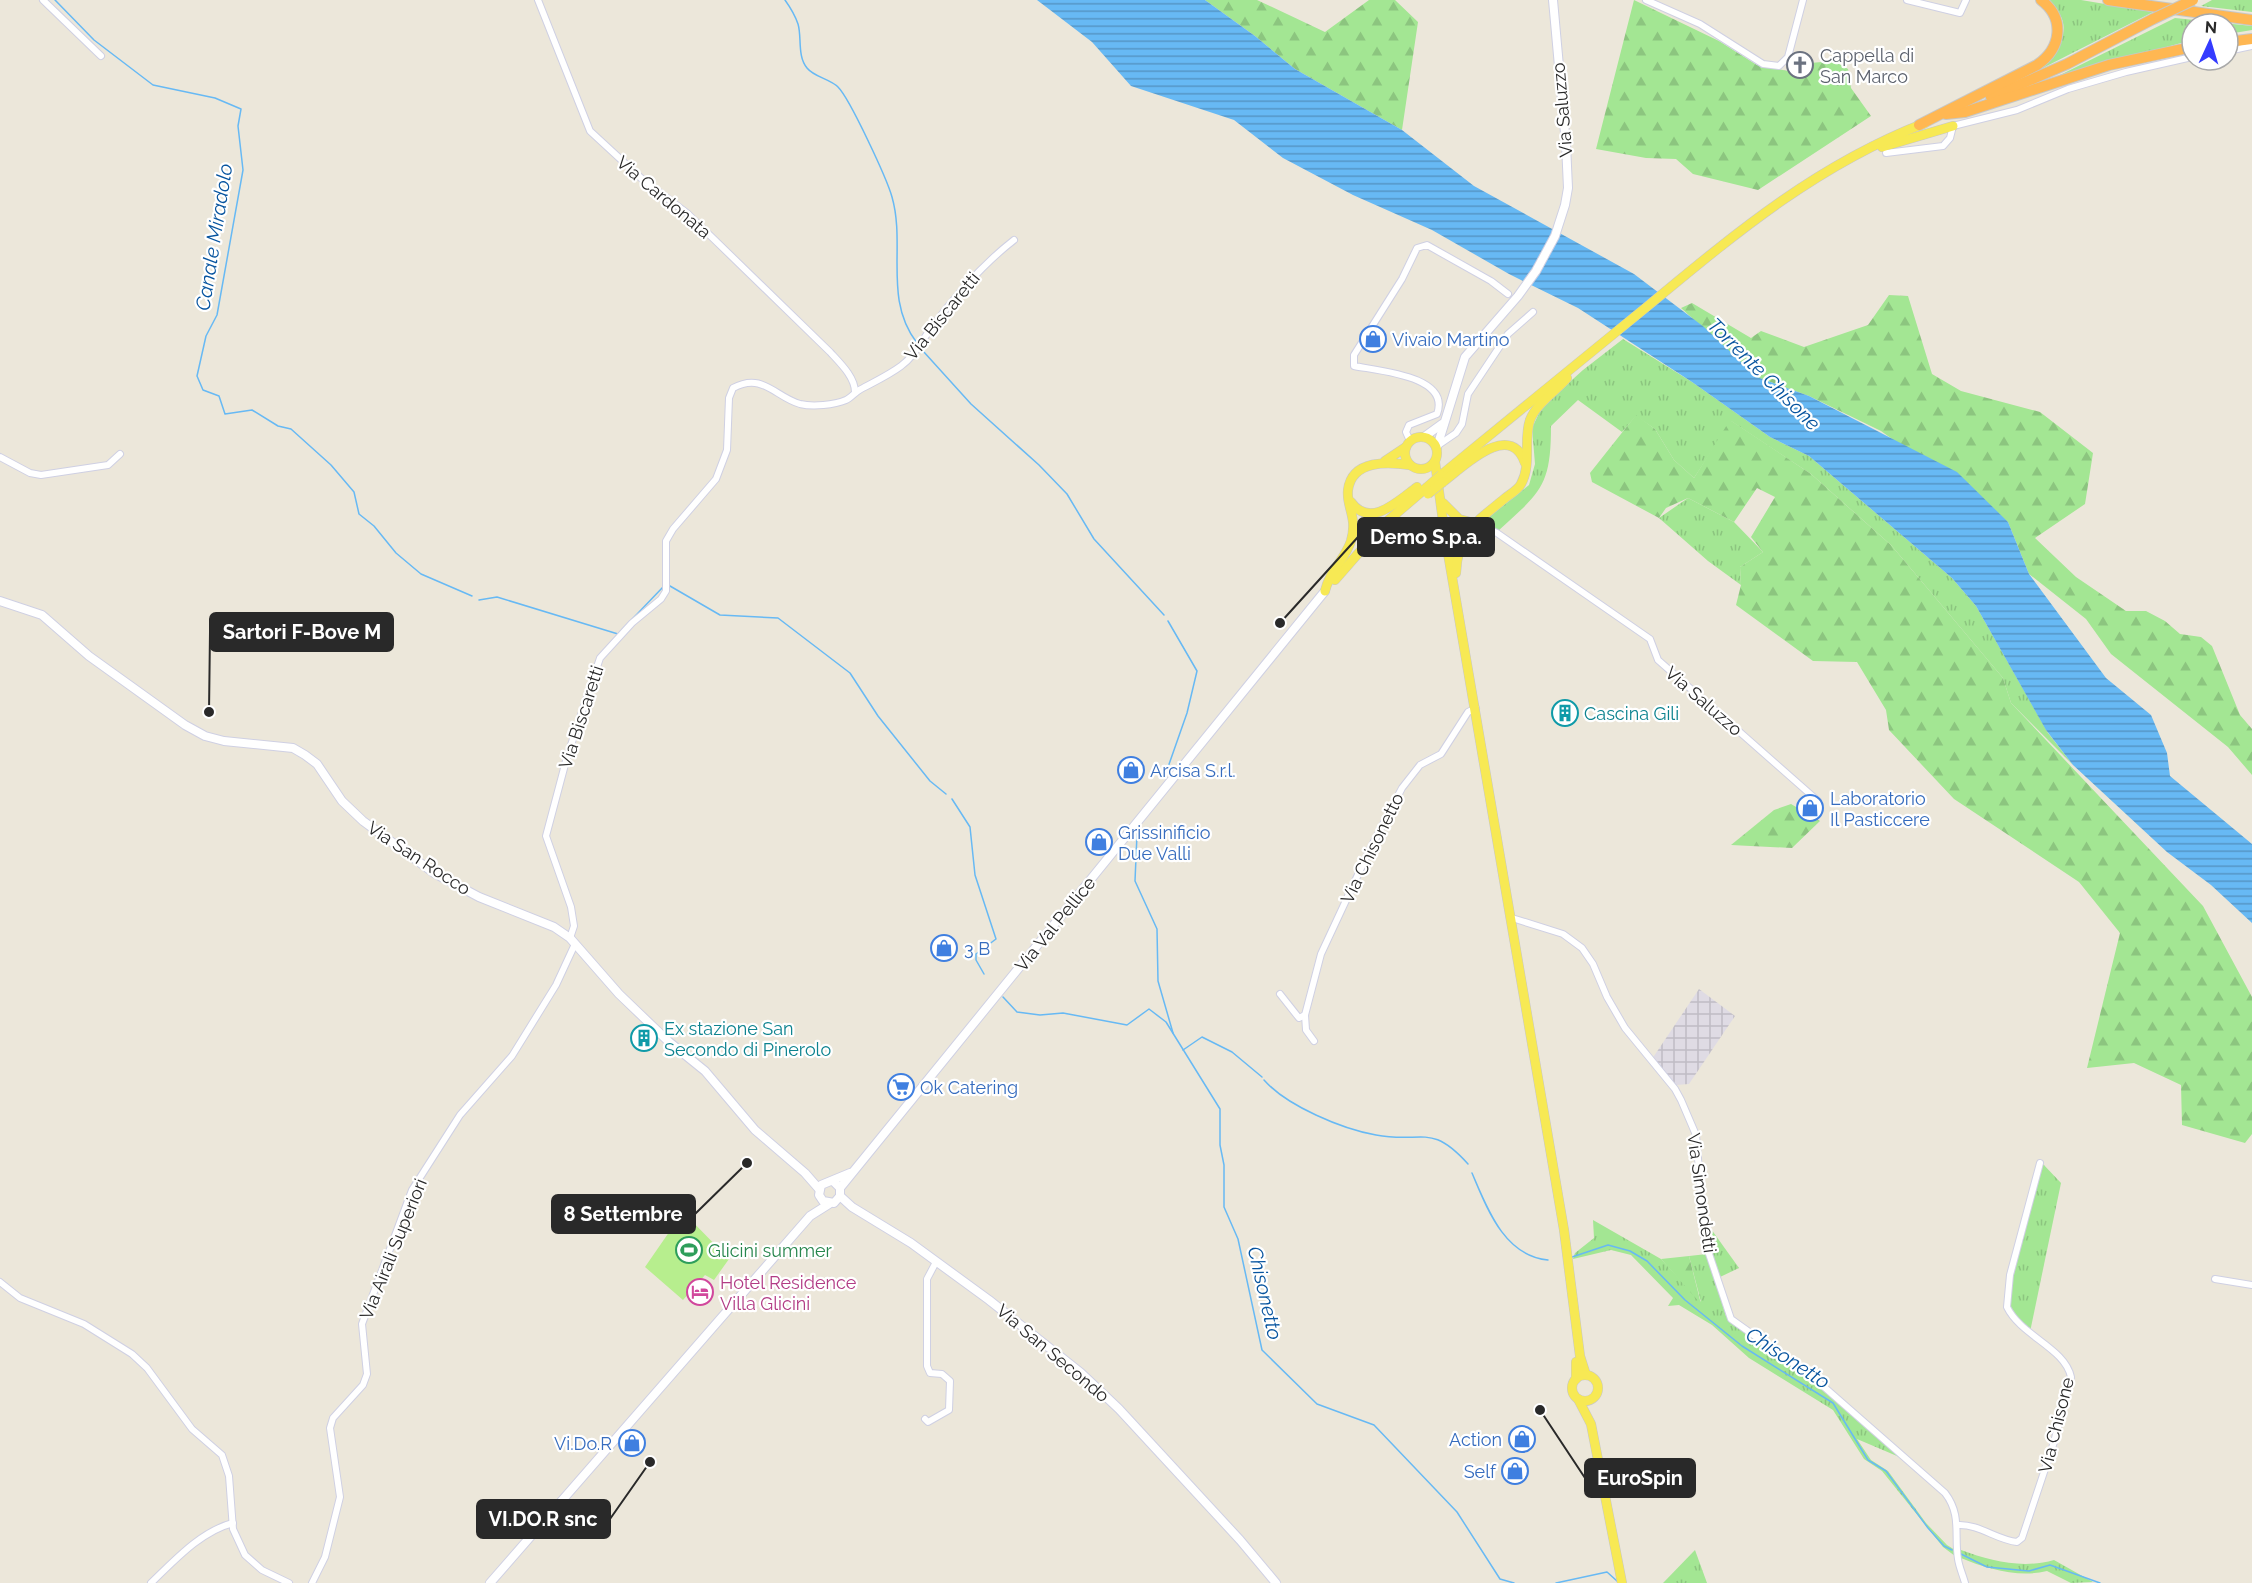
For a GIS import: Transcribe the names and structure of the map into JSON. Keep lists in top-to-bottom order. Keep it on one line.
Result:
{"streets":{"street":["Via Saluzzo","Via Cardonata","Via Biscaretti","Via Chisonetto","Via San Rocco","Via Val Pellice","Via Simondetti","Via Airali Superiori","Via San Secondo","Via Chisone"]},"crossings":[["Via Cardonata","Via Biscaretti"],["Via Biscaretti","Via San Rocco"],["Via Biscaretti","Via Airali Superiori"],["Via San Rocco","Via Val Pellice"],["Via San Rocco","Via Airali Superiori"],["Via San Rocco","Via San Secondo"],["Via Val Pellice","Via San Secondo"],["Via Simondetti","Via Chisone"]],"water":["Canale Miradolo","Torrente Chisone","Chisonetto"],"places":{"church":["Cappella di San Marco"],"shop":["Vivaio Martino","Arcisa S.r.l.","Laboratorio Il Pasticcere","Grissinificio Due Valli","3 B","Action","Vi.Do.R","Self"],"other":["Demo S.p.a.","Sartori F-Bove M","8 Settembre","EuroSpin","VI.DO.R snc"],"building":["Cascina Gili","Ex stazione San Secondo di Pinerolo"],"supermarket":["Ok Catering"],"sports":["Glicini summer"],"hotel":["Hotel Residence Villa Glicini"]},"north":"top"}
